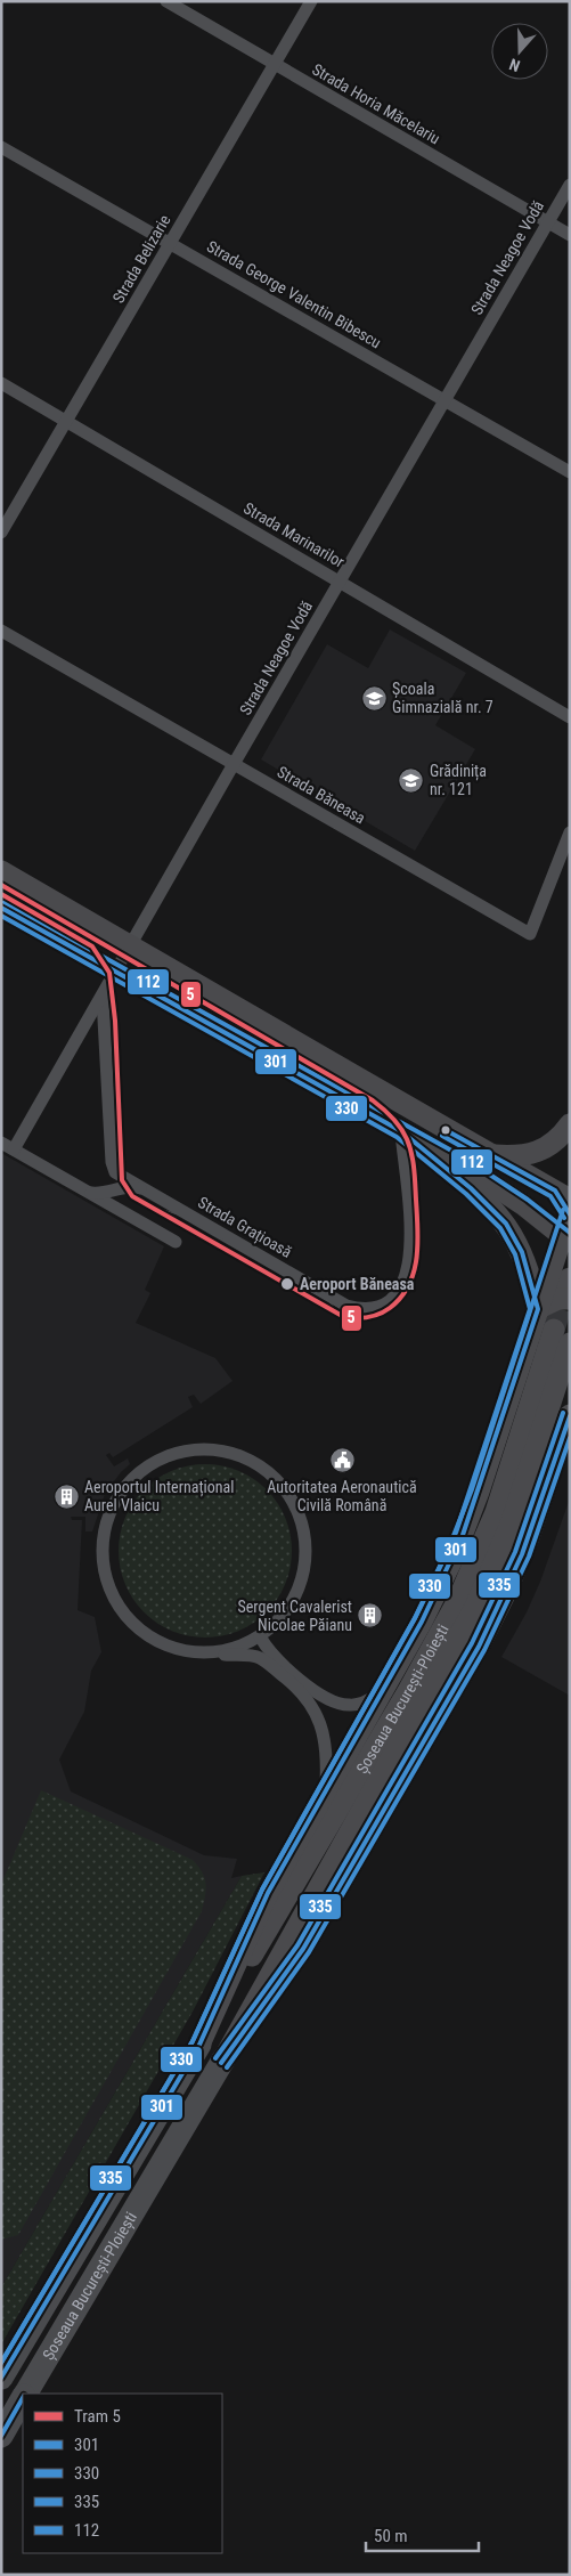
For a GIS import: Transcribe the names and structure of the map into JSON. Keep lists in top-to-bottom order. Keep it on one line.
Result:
{"streets":{"highway":["Șoseaua București-Ploiești"],"street":["Strada Horia Măcelariu","Strada Neagoe Vodă","Strada Belizarie","Strada George Valentin Bibescu","Strada Marinarilor","Strada Băneasa","Strada Grațioasă"]},"crossings":[["Strada Horia Măcelariu","Strada Neagoe Vodă"],["Strada Horia Măcelariu","Strada Belizarie"],["Strada Neagoe Vodă","Strada George Valentin Bibescu"],["Strada Neagoe Vodă","Strada Marinarilor"],["Strada Neagoe Vodă","Strada Băneasa"],["Strada Neagoe Vodă","Strada Grațioasă"],["Strada Belizarie","Strada George Valentin Bibescu"],["Strada Belizarie","Strada Marinarilor"]],"places":{"school or university":["Școala Gimnazială nr. 7","Grădinița nr. 121"],"other":["Aeroport Băneasa"],"public building":["Autoritatea Aeronautică Civilă Română"],"building":["Aeroportul Internațional Aurel Vlaicu","Sergent Cavalerist Nicolae Păianu"]},"lines":["tram line 5","transit line 112","transit line 301","transit line 330","transit line 335"],"legend":["Tram 5","301","330","335","112"],"scale_bar":"50 m","north":"bottom"}
